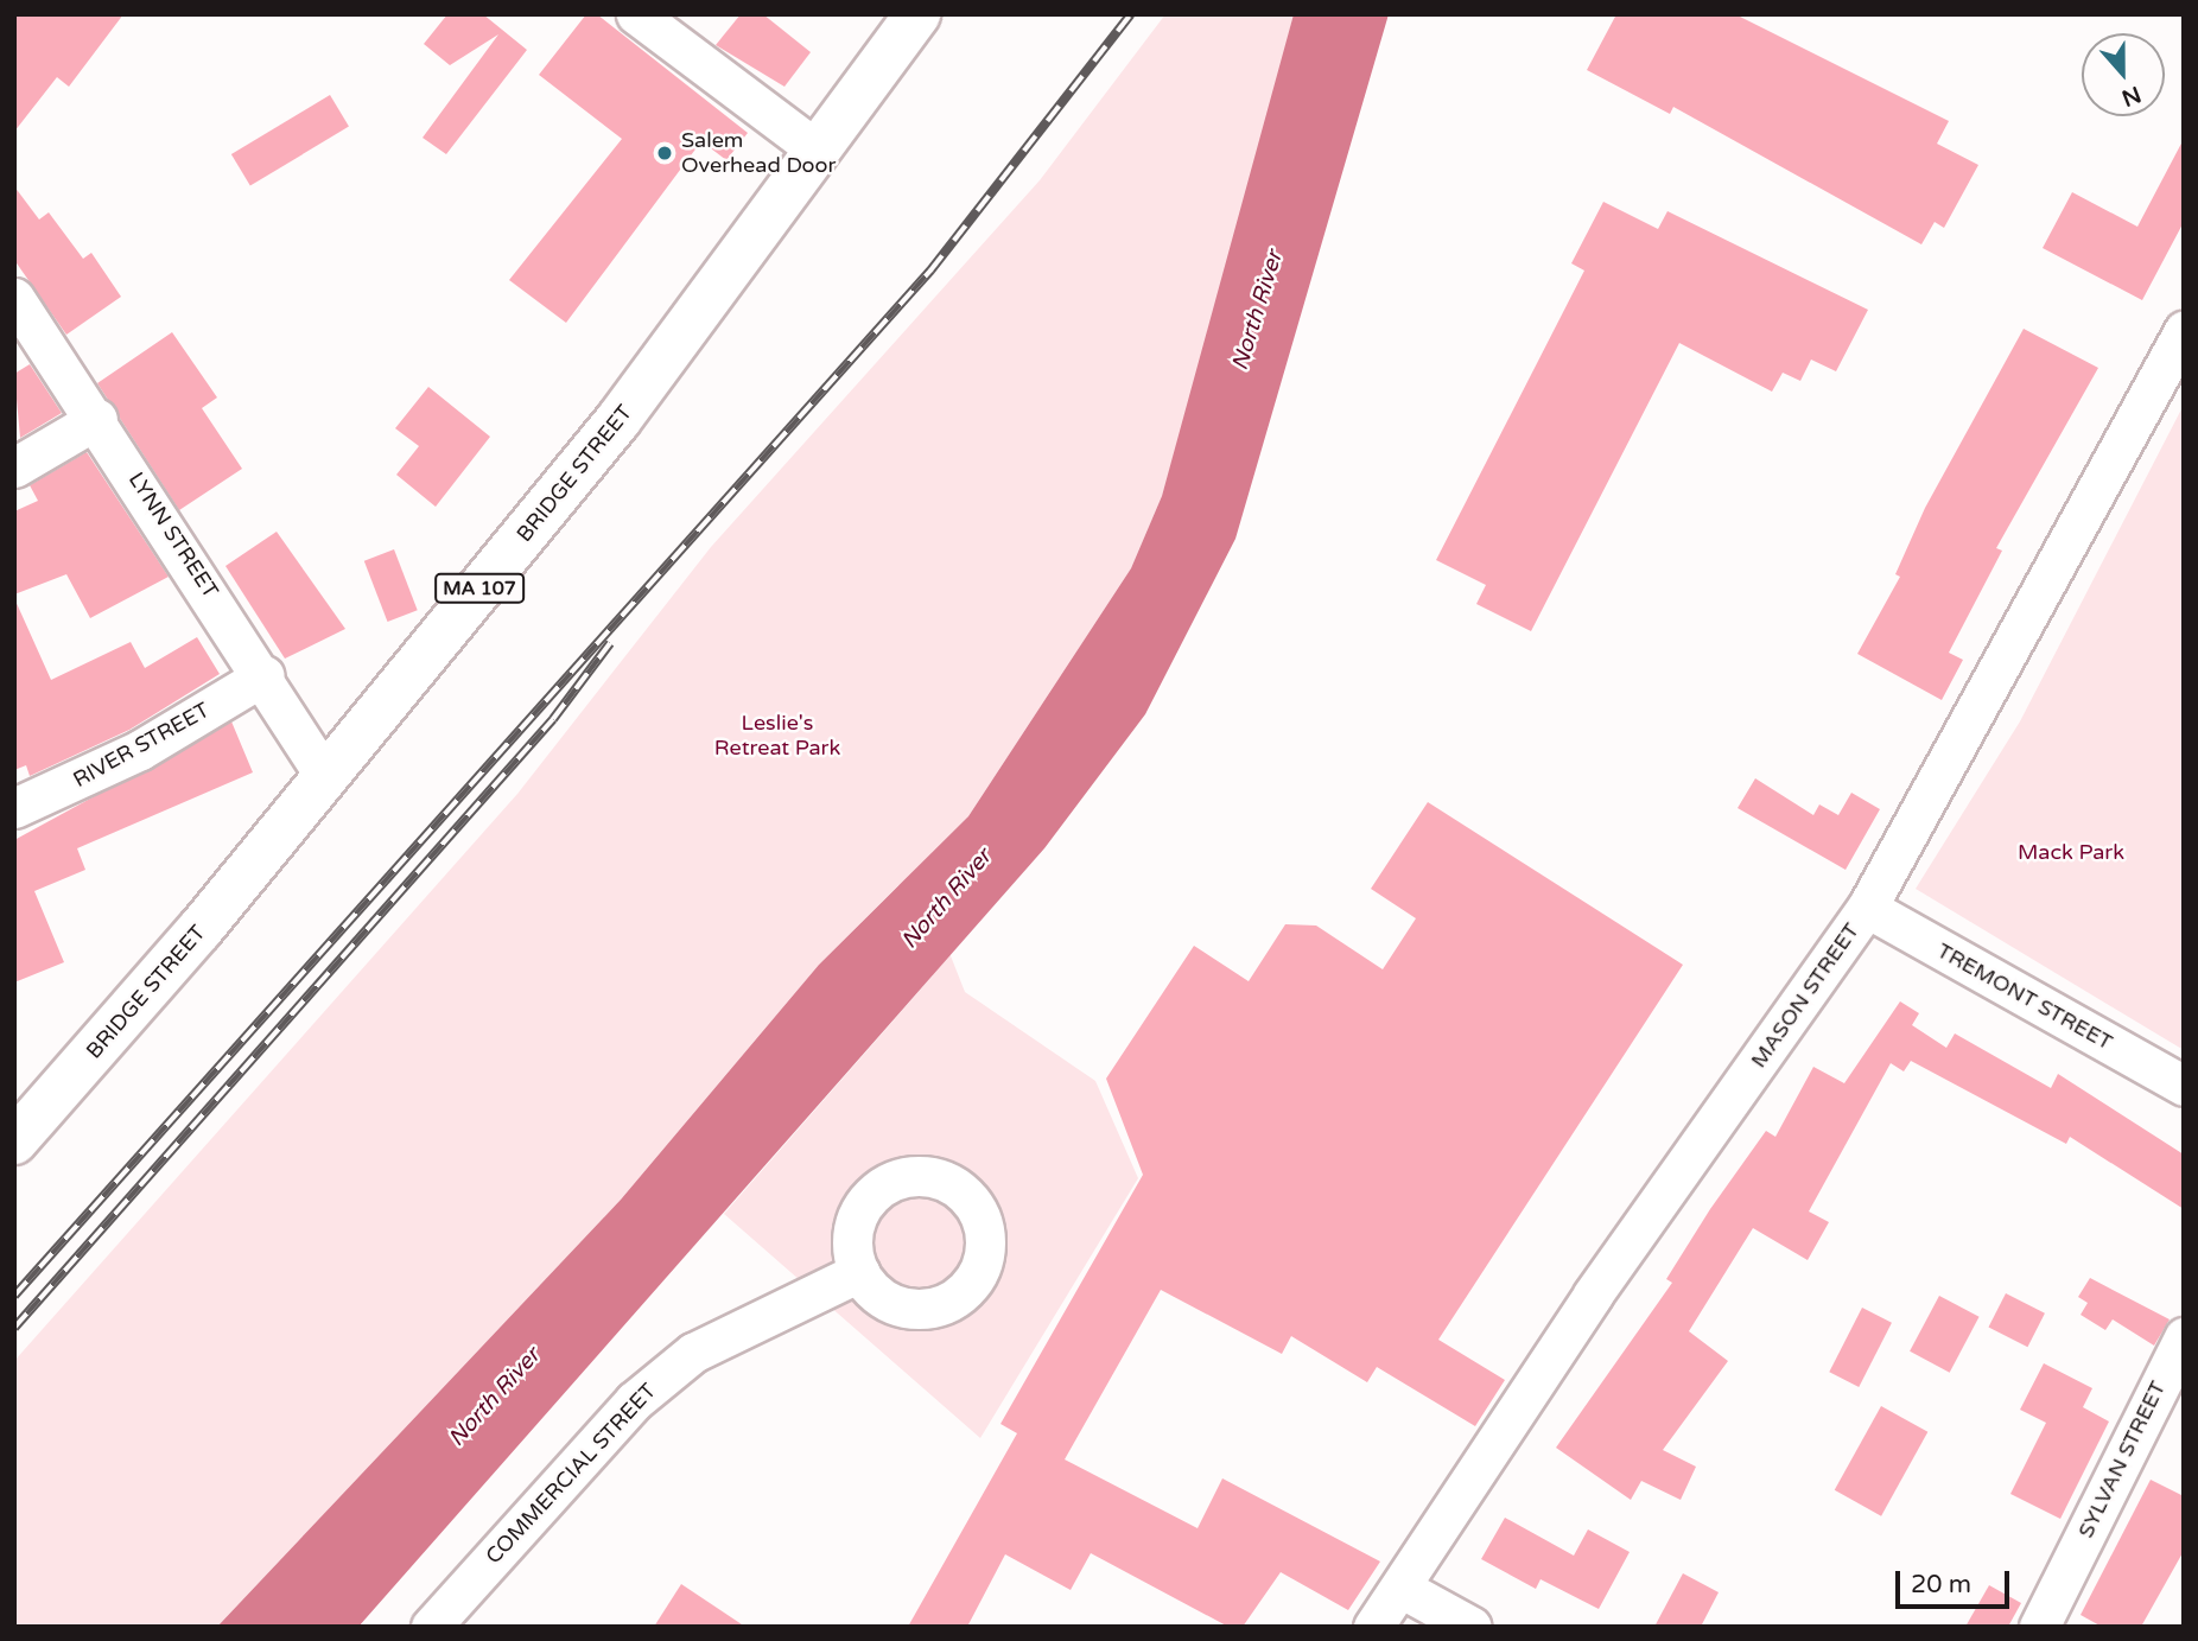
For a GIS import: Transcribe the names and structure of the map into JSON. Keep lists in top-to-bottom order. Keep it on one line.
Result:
{"streets":{"main road":["BRIDGE STREET","MA 107"],"street":["LYNN STREET","RIVER STREET","MASON STREET","TREMONT STREET","SYLVAN STREET","COMMERCIAL STREET"]},"crossings":[["BRIDGE STREET","LYNN STREET"],["LYNN STREET","RIVER STREET"],["MASON STREET","TREMONT STREET"]],"water":["North River"],"parks":["Leslie's Retreat Park","Mack Park"],"places":["Salem Overhead Door"],"scale_bar":"20 m","north":"bottom"}
